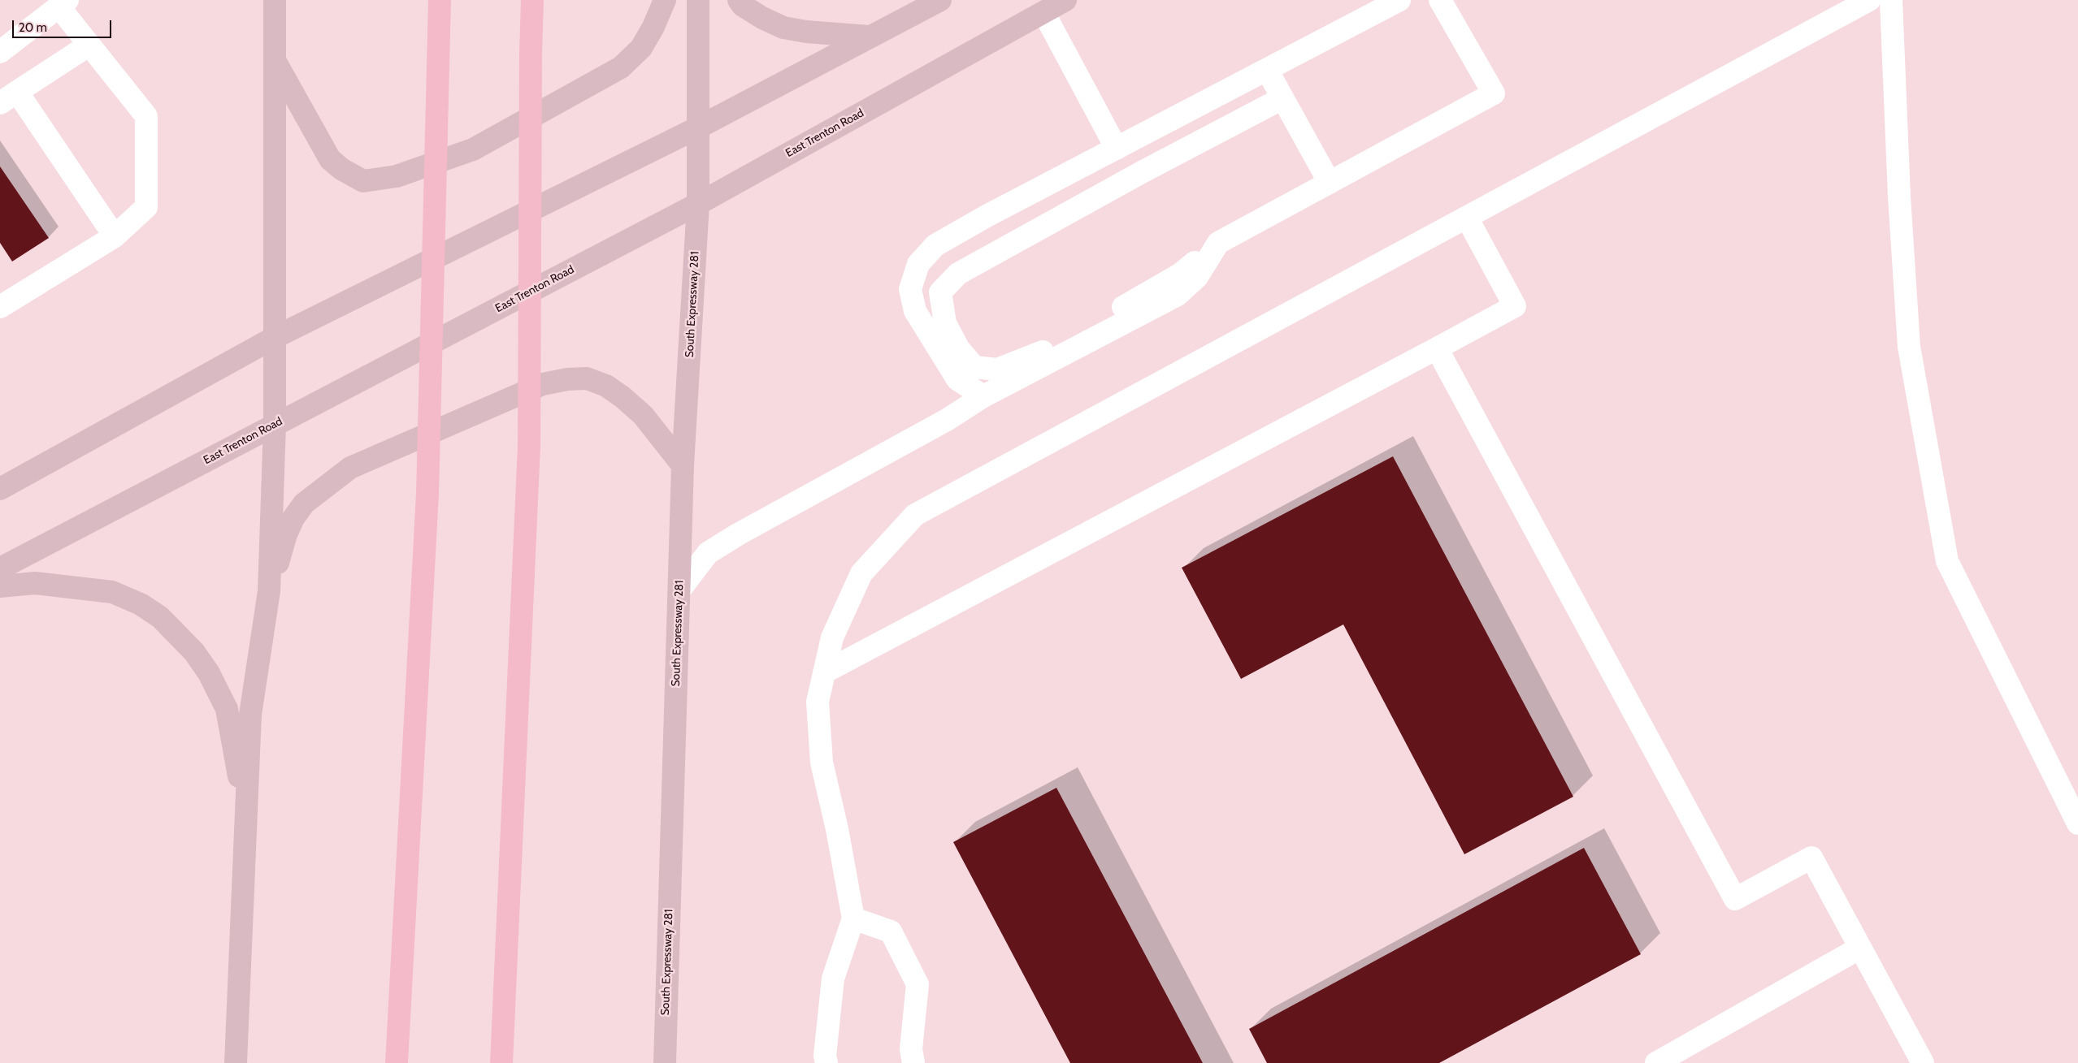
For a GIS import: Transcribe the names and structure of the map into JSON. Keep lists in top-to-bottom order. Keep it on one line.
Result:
{"streets":{"main road":["East Trenton Road","South Expressway 281"]},"crossings":[["East Trenton Road","South Expressway 281"]],"scale_bar":"20 m"}
